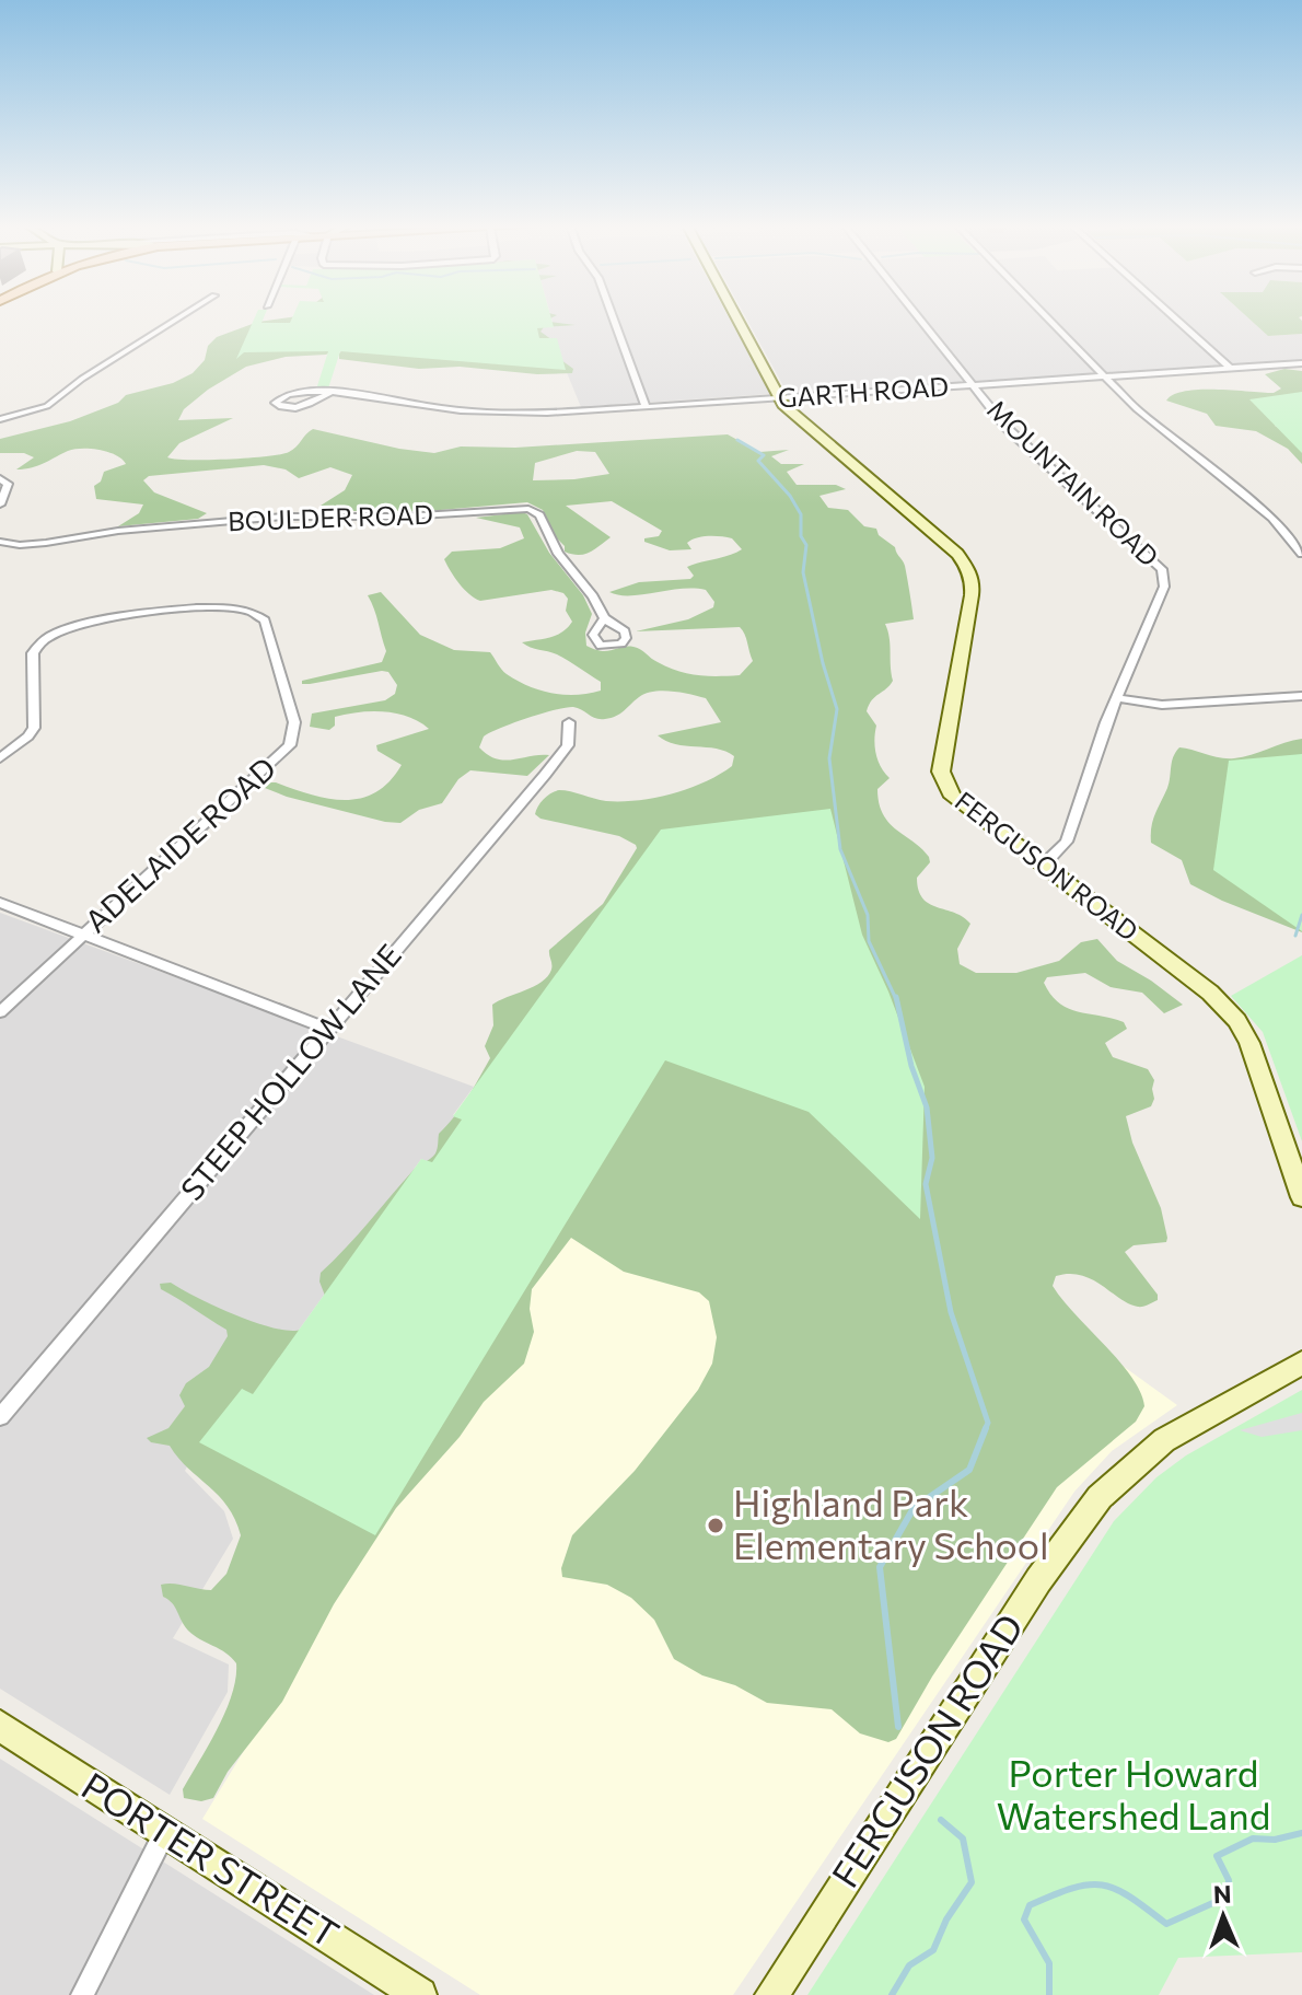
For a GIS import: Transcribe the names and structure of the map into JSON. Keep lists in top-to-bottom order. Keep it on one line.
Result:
{"streets":{"street":["GARTH ROAD","MOUNTAIN ROAD","BOULDER ROAD","ADELAIDE ROAD","FERGUSON ROAD","STEEP HOLLOW LANE","PORTER STREET"]},"crossings":[["GARTH ROAD","MOUNTAIN ROAD"],["GARTH ROAD","FERGUSON ROAD"],["MOUNTAIN ROAD","FERGUSON ROAD"]],"parks":["Porter Howard Watershed Land"],"places":["Highland Park Elementary School"],"north":"top"}
